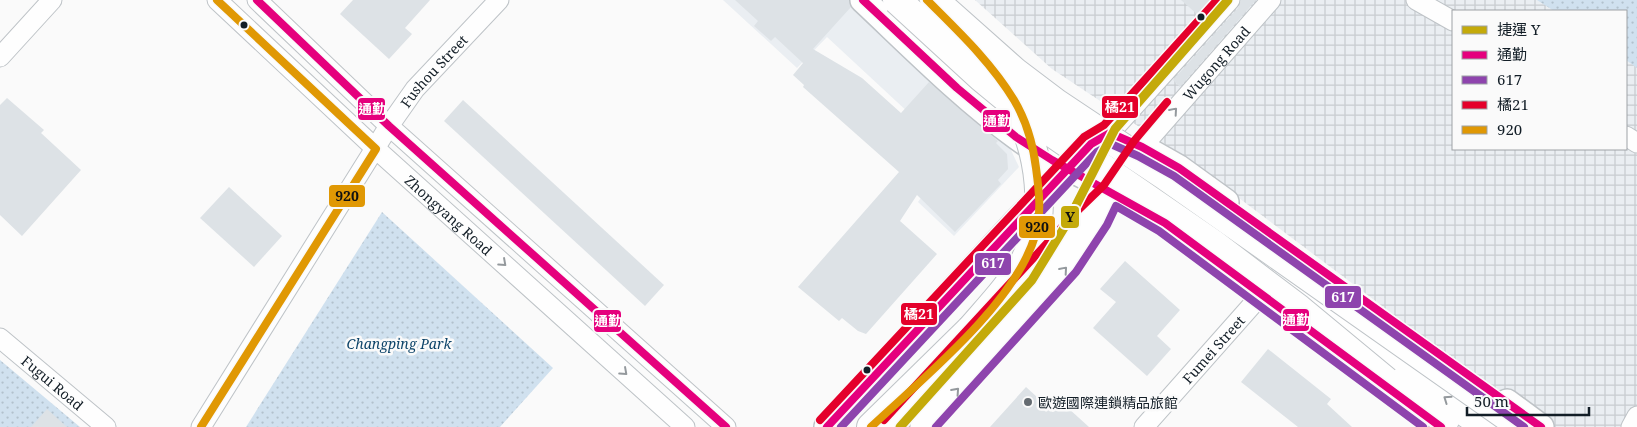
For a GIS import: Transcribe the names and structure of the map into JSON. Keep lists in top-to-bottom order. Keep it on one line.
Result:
{"streets":{"street":["Wugong Road","Fushou Street","Zhongyang Road","Fumei Street","Fugui Road"]},"crossings":[["Fushou Street","Zhongyang Road"]],"parks":["Changping Park"],"places":["歐遊國際連鎖精品旅館"],"lines":["metro line Y","transit line 通勤","transit line 橘21","transit line 920","transit line 617"],"legend":["捷運 Y","通勤","617","橘21","920"],"scale_bar":"50 m"}
